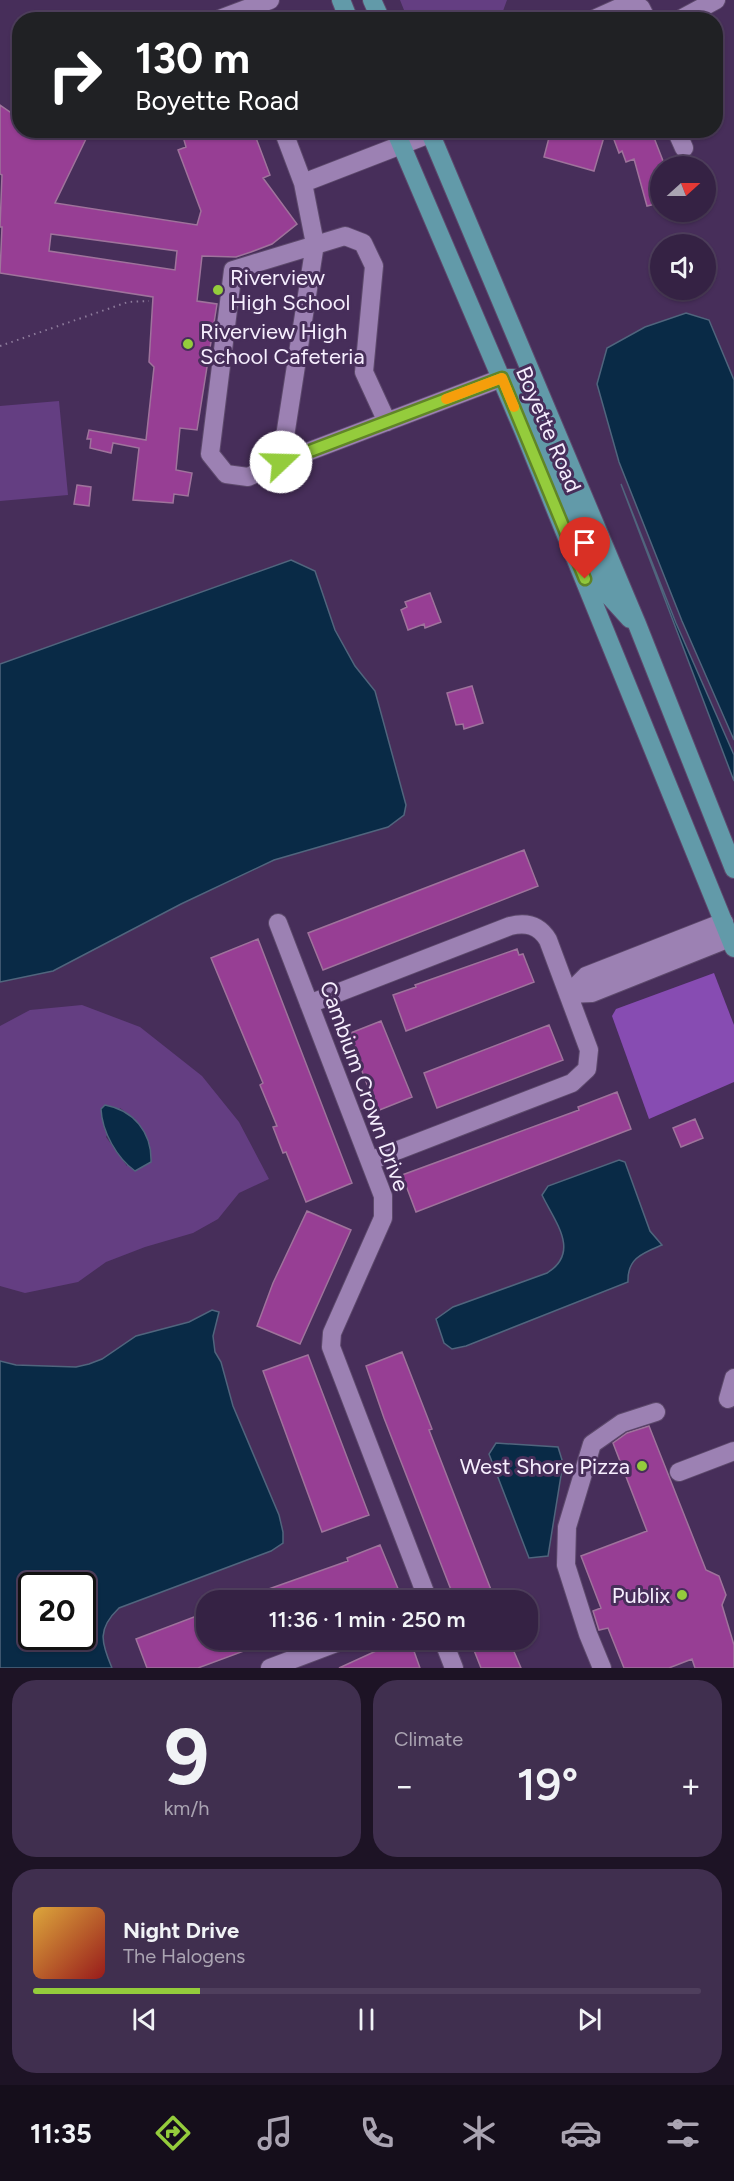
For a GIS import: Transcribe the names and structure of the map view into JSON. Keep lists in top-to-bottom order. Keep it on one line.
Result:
{"streets":{"main road":["Boyette Road"],"street":["Cambium Crown Drive"]},"places":["Riverview High School","Riverview High School Cafeteria","West Shore Pizza","Publix"],"north":"right","page":{"turn":["130 m","Boyette Road"],"limit":"20","trip":"11:36 · 1 min · 250 m","tile":[["9","km/h"],"Climate"],"heat":["−","19°","+"],"song":["Night Drive","The Halogens"],"tabs":"11:35"}}
